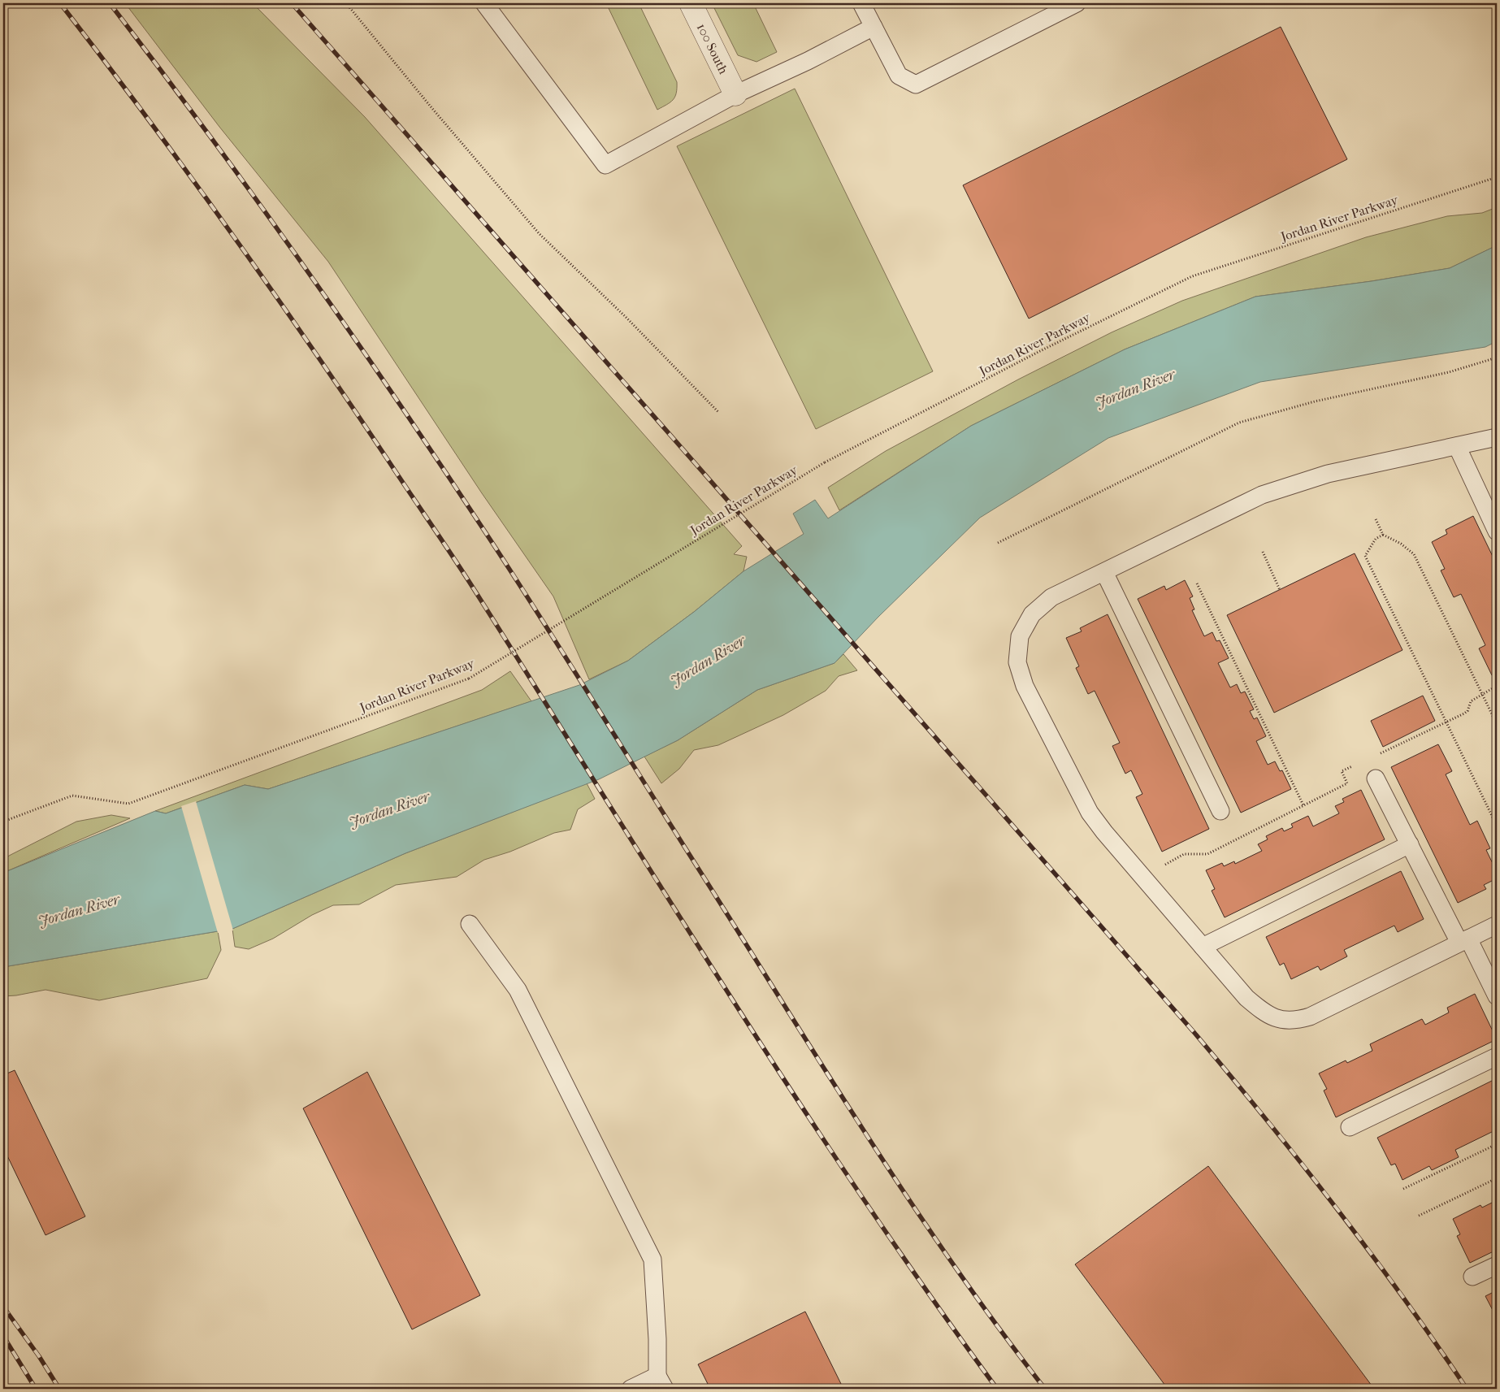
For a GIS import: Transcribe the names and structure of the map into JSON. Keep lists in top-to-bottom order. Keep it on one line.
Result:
{"streets":{"street":["100 South"],"path":["Jordan River Parkway"]},"water":["Jordan River"]}
